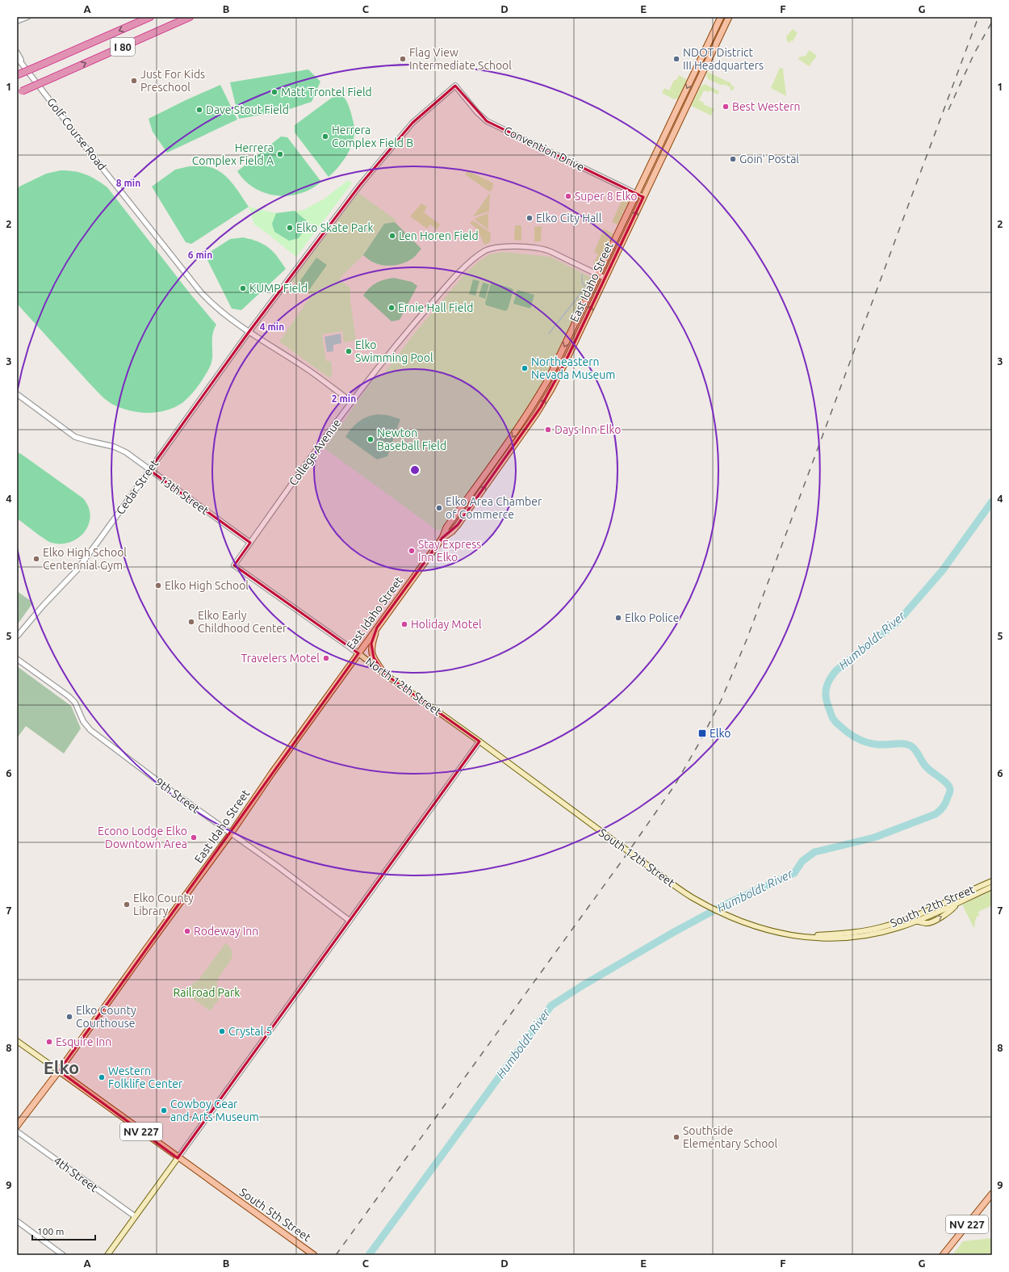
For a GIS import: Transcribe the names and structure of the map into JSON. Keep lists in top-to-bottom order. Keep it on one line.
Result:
{"streets":{"highway":["I 80"],"main road":["East Idaho Street","North 12th Street","South 12th Street","NV 227","South 5th Street"],"street":["Golf Course Road","Convention Drive","College Avenue","Cedar Street","13th Street","9th Street","4th Street"]},"crossings":[["Golf Course Road","College Avenue"],["Golf Course Road","Cedar Street"],["Convention Drive","East Idaho Street"],["Convention Drive","Cedar Street"],["East Idaho Street","College Avenue"],["East Idaho Street","North 12th Street"],["East Idaho Street","9th Street"],["East Idaho Street","NV 227"],["College Avenue","13th Street"],["College Avenue","North 12th Street"],["Cedar Street","13th Street"],["North 12th Street","South 12th Street"],["NV 227","South 5th Street"]],"districts":["Elko"],"water":["Humboldt River"],"parks":["Railroad Park"],"places":{"other":["Flag View Intermediate School","NDOT District III Headquarters","Just For Kids Preschool","Matt Trontel Field","Best Western","Dave Stout Field","Herrera Complex Field B","Herrera Complex Field A","Goin' Postal","Super 8 Elko","Elko City Hall","Elko Skate Park","Len Horen Field","KUMP Field","Ernie Hall Field","Elko Swimming Pool","Northeastern Nevada Museum","Days Inn Elko","Newton Baseball Field","Elko Area Chamber of Commerce","Stay Express Inn Elko","Elko High School Centennial Gym","Elko High School","Elko Police","Elko Early Childhood Center","Holiday Motel","Travelers Motel","Econo Lodge Elko Downtown Area","Elko County Library","Rodeway Inn","Elko County Courthouse","Crystal 5","Esquire Inn","Western Folklife Center","Cowboy Gear and Arts Museum","Southside Elementary School"],"transit":["Elko"]},"scale_bar":"100 m","grid":{"columns":["A","B","C","D","E","F","G"],"rows":["1","2","3","4","5","6","7","8","9"]},"rings":["8 min","6 min","4 min","2 min"]}
